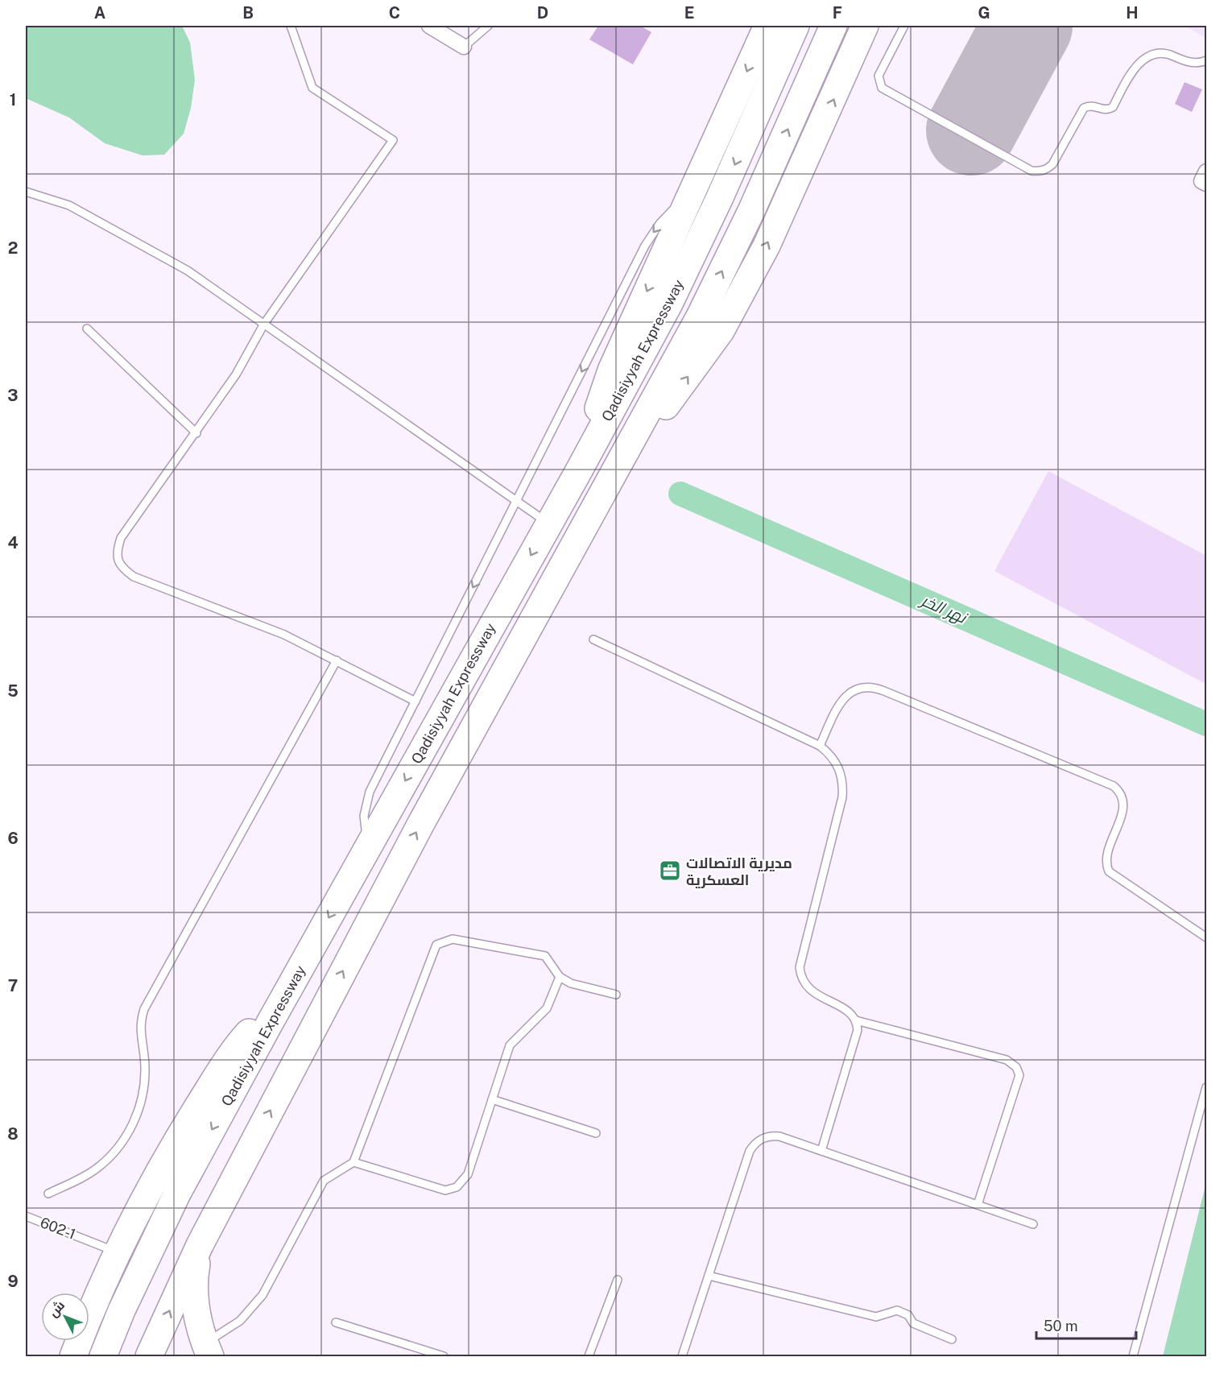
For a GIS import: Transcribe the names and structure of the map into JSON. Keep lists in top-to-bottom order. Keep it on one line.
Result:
{"streets":{"highway":["Qadisiyyah Expressway"],"lane":["602-1"]},"water":["نهر الخر"],"places":{"office":["مديرية الاتصالات العسكرية"]},"scale_bar":"50 m","north":"top left","grid":{"columns":["A","B","C","D","E","F","G","H"],"rows":["1","2","3","4","5","6","7","8","9"]}}
